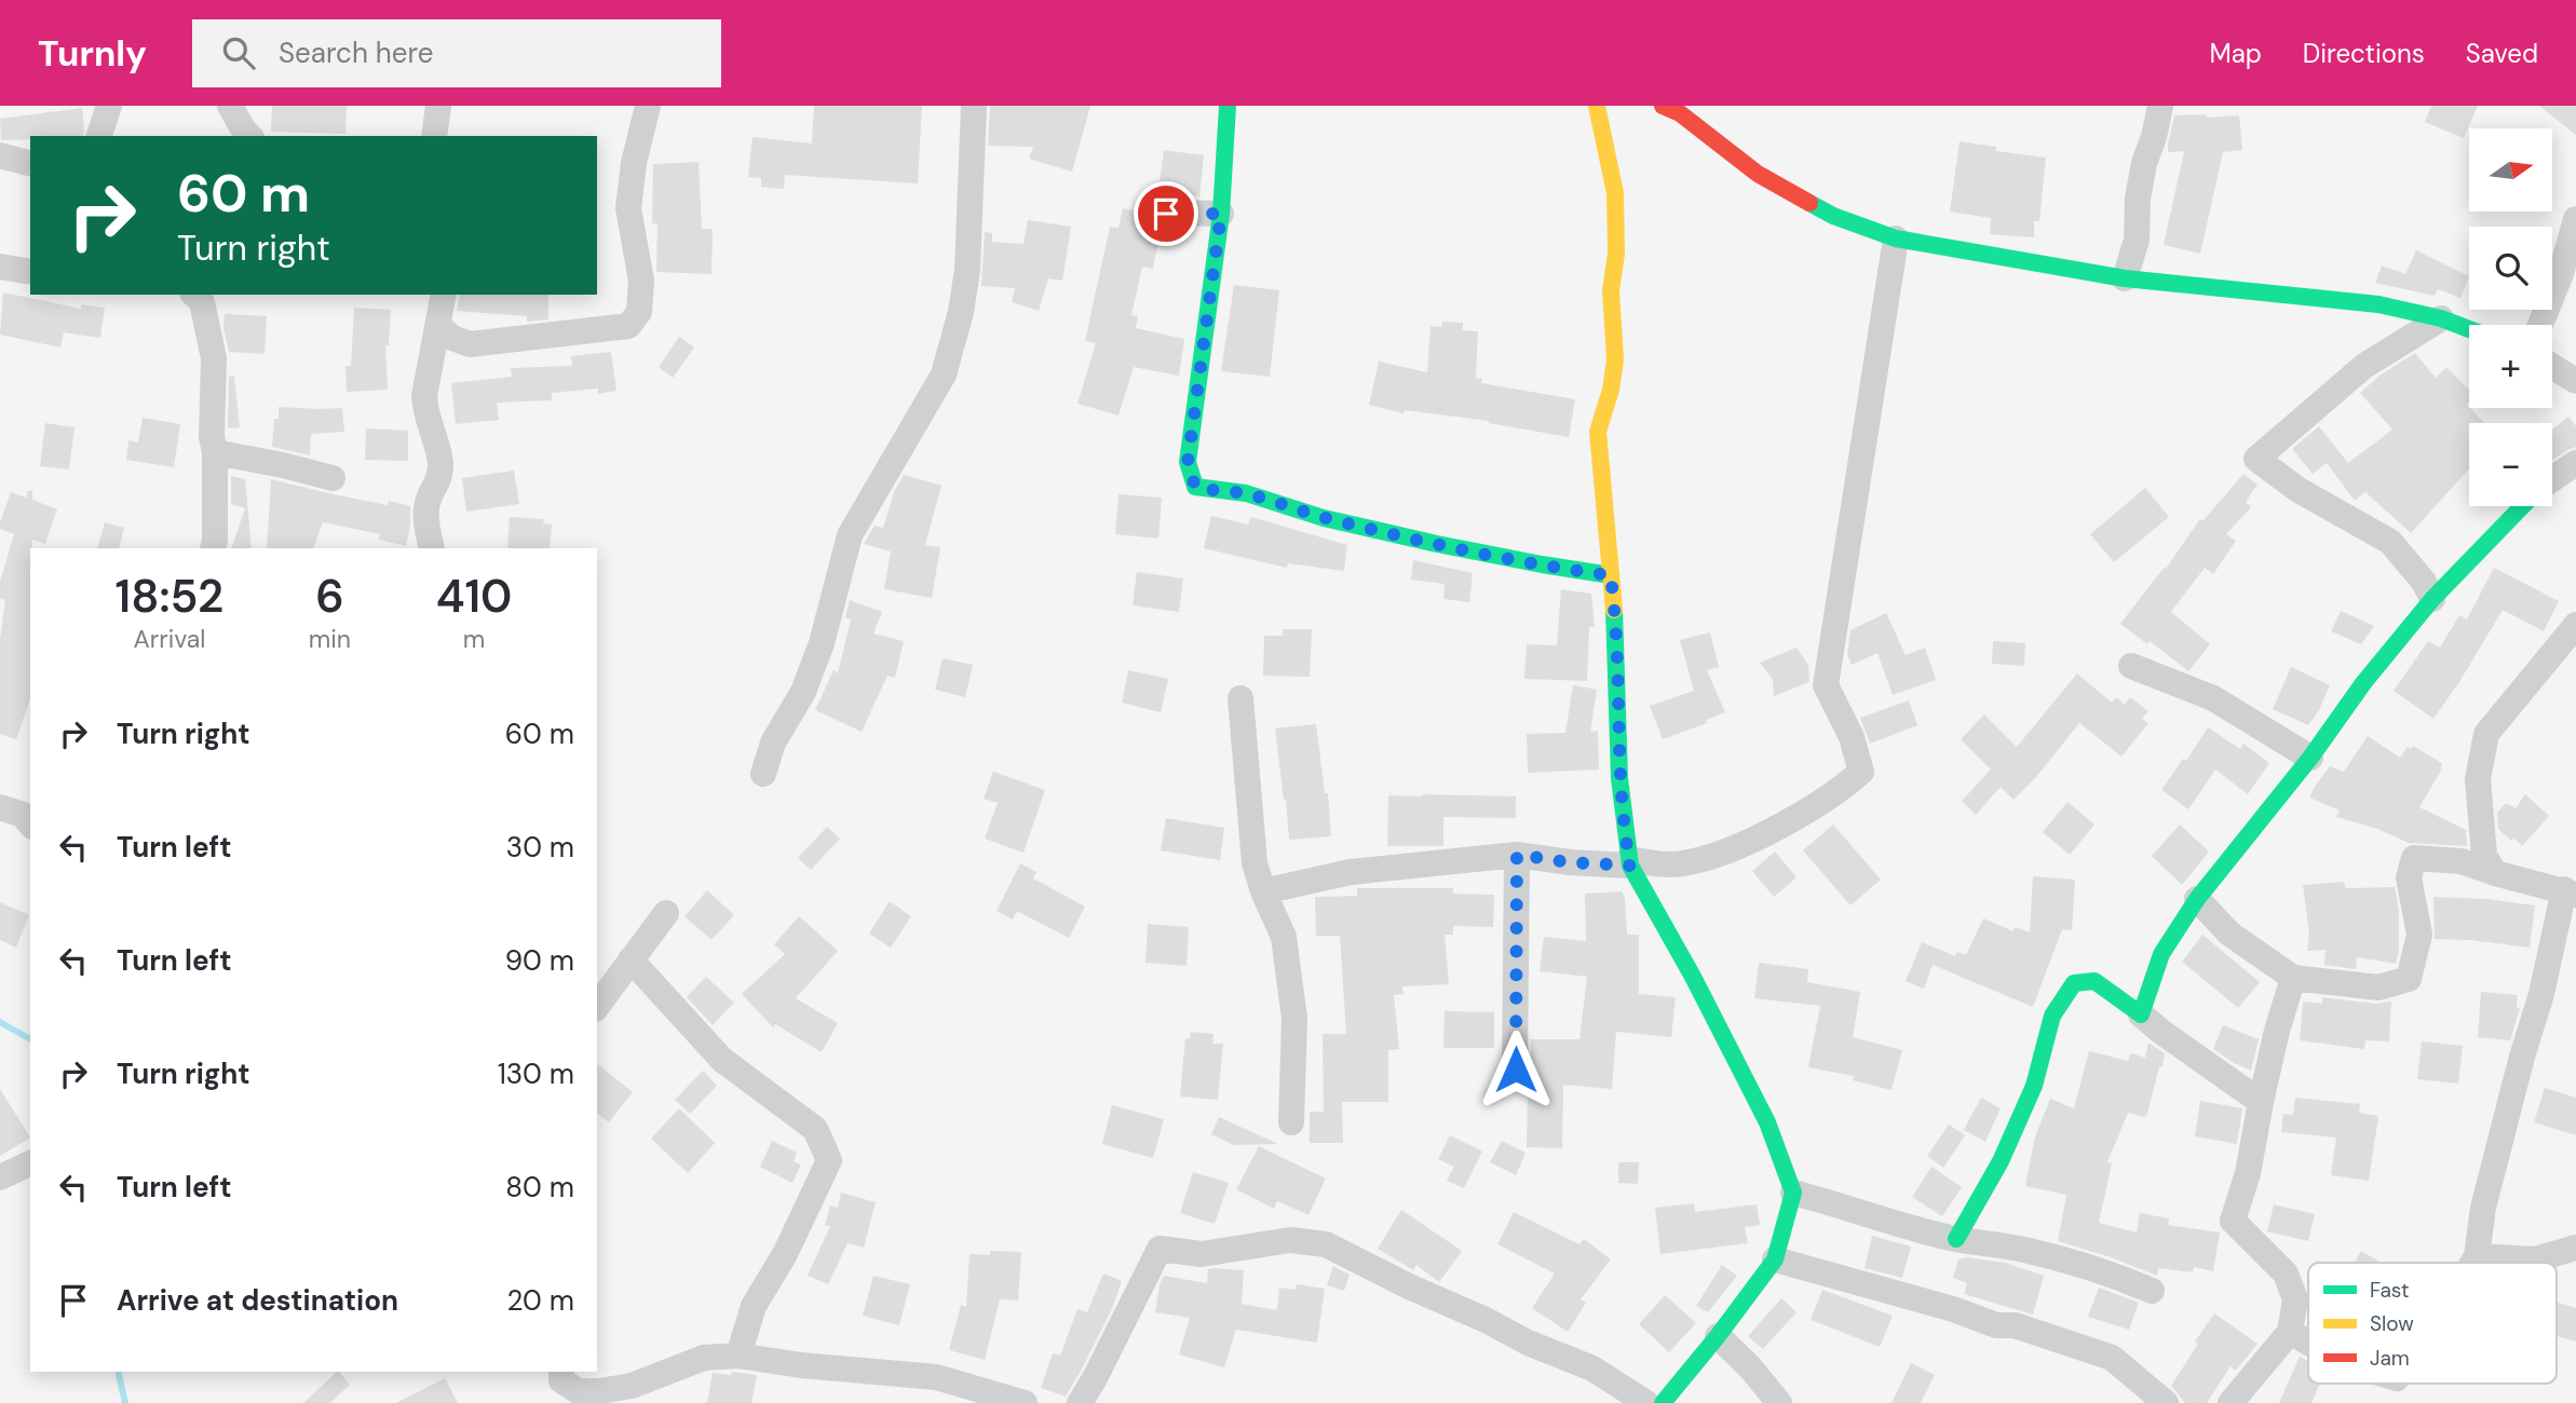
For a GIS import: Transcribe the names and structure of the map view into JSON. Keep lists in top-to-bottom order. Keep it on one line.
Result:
{"legend":["Fast","Slow","Jam"],"north":"right","page":{"header":"Turnly","search":"Search here","nav":["Map","Directions","Saved"],"map_buttons":["+","−"],"turn":["60 m","Turn right"],"eta":["18:52","Arrival","6","min","410","m"],"list":[{"name":"Turn right","value":"60 m"},{"name":"Turn left","value":"30 m"},{"name":"Turn left","value":"90 m"},{"name":"Turn right","value":"130 m"},{"name":"Turn left","value":"80 m"},{"name":"Arrive at destination","value":"20 m"}]}}
